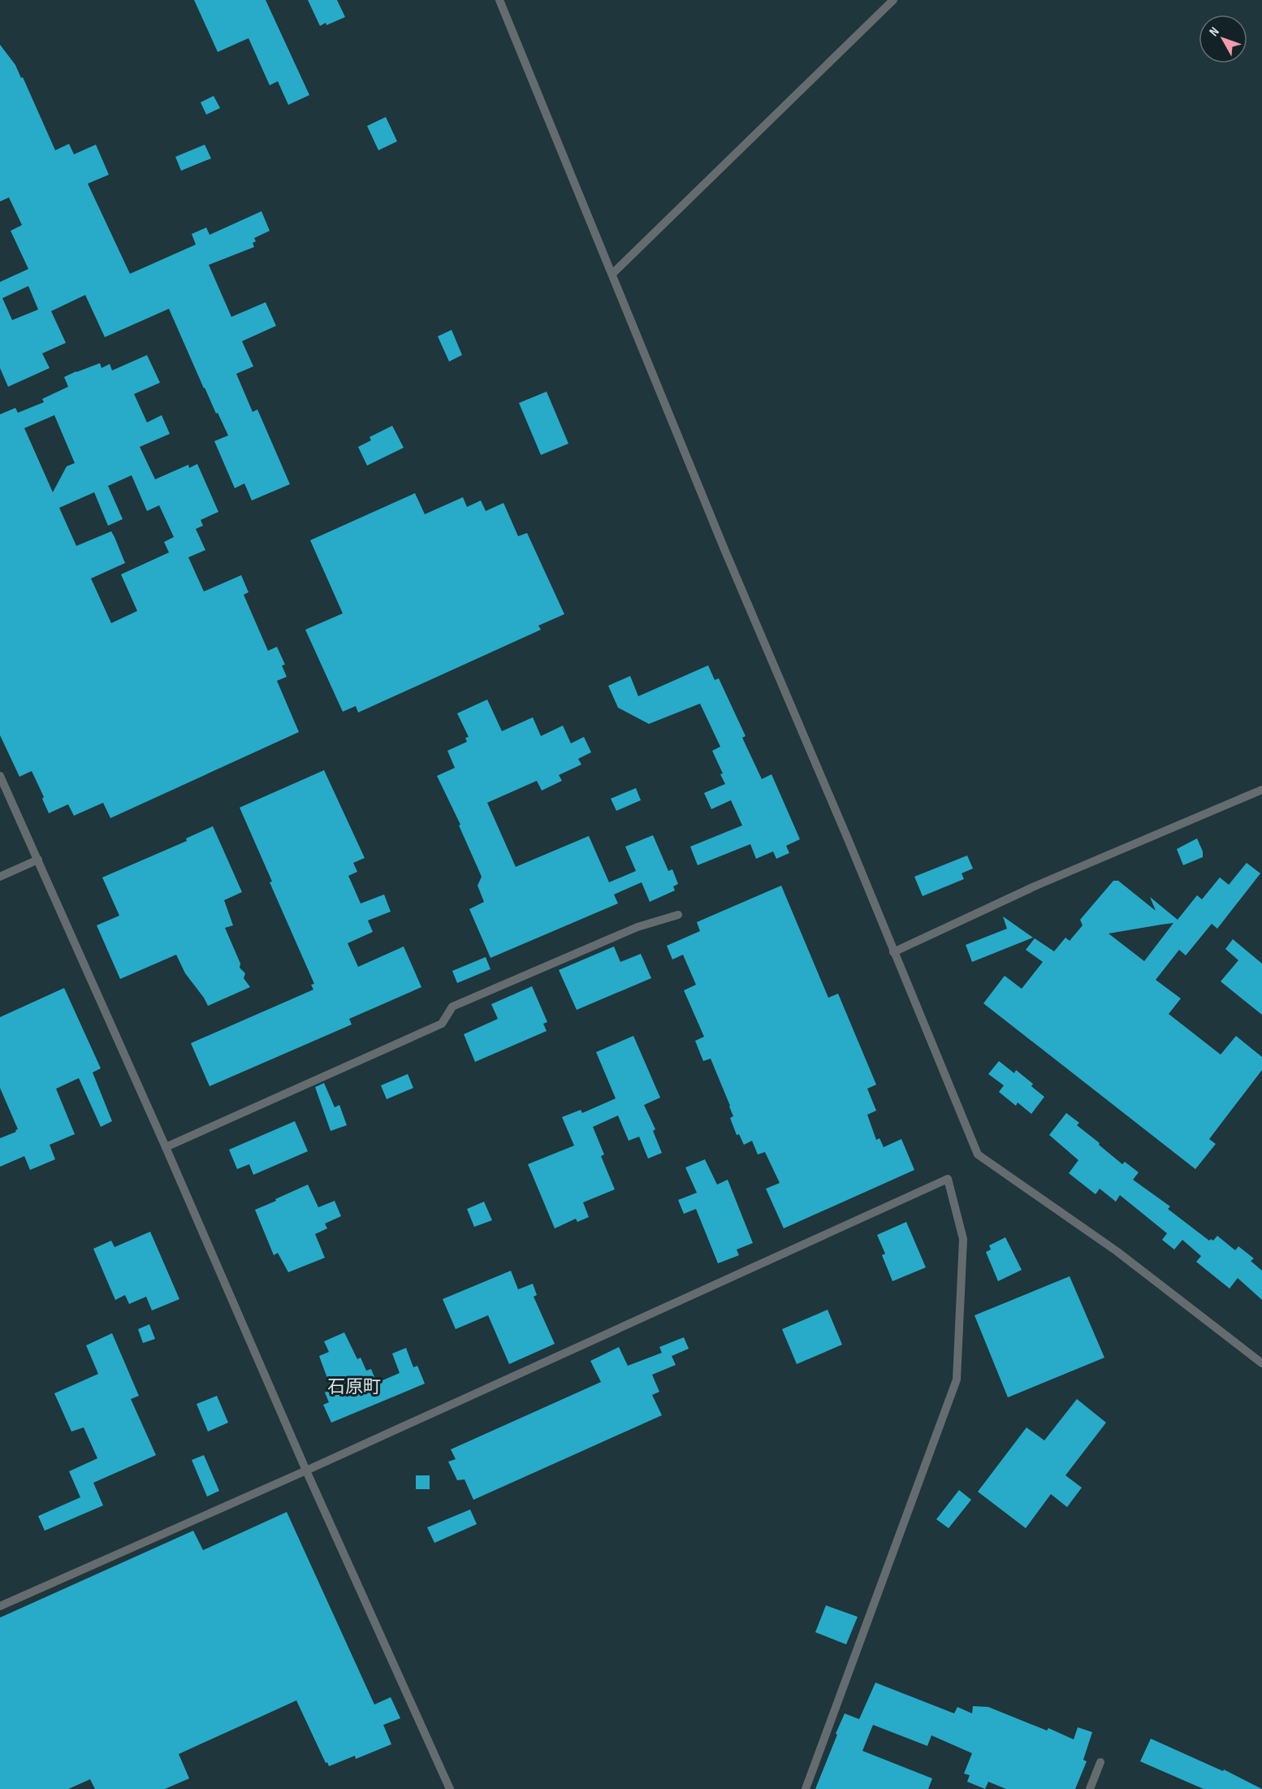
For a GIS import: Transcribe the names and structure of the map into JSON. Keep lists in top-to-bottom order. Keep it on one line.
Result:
{"districts":["石原町"],"north":"top left"}
